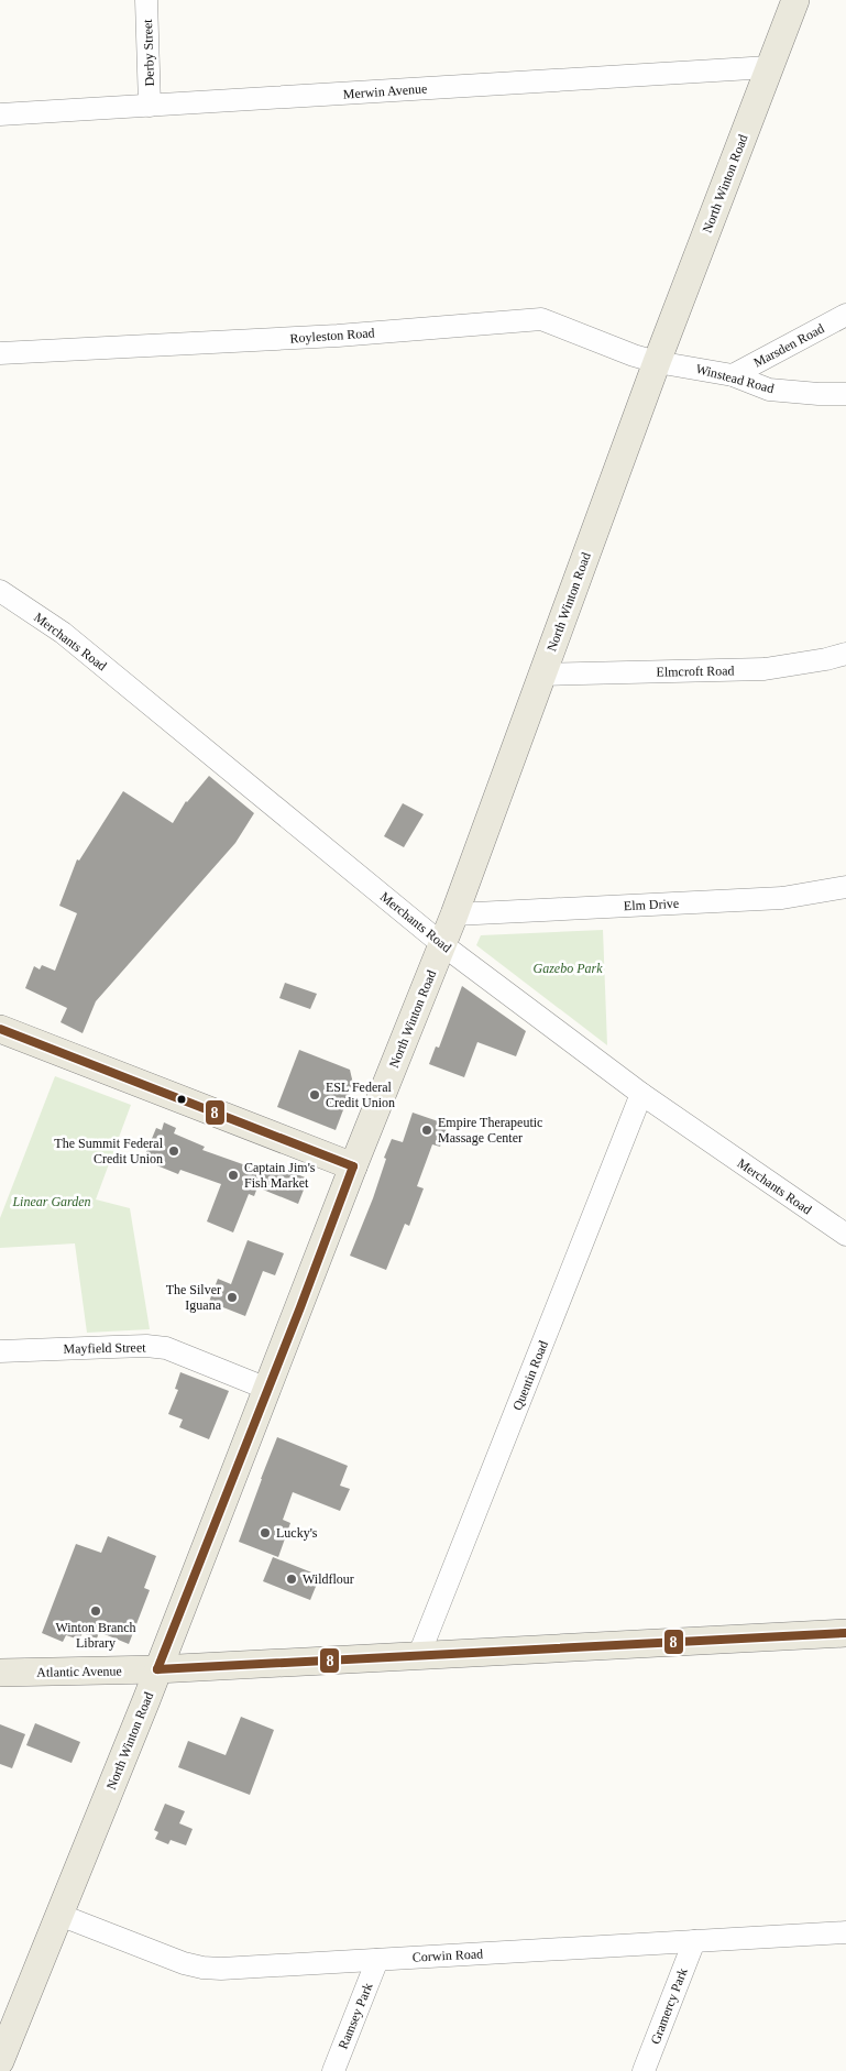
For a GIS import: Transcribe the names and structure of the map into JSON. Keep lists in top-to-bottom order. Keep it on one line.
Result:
{"streets":{"main road":["North Winton Road","Atlantic Avenue"],"street":["Derby Street","Merwin Avenue","Royleston Road","Marsden Road","Winstead Road","Merchants Road","Elmcroft Road","Elm Drive","Mayfield Street","Quentin Road","Corwin Road","Gramercy Park","Ramsey Park"]},"crossings":[["Derby Street","Merwin Avenue"],["Merwin Avenue","North Winton Road"],["North Winton Road","Royleston Road"],["North Winton Road","Winstead Road"],["North Winton Road","Merchants Road"],["North Winton Road","Elmcroft Road"],["North Winton Road","Elm Drive"],["North Winton Road","Mayfield Street"],["North Winton Road","Atlantic Avenue"],["North Winton Road","Corwin Road"],["Royleston Road","Winstead Road"],["Marsden Road","Winstead Road"],["Merchants Road","Quentin Road"],["Quentin Road","Atlantic Avenue"],["Corwin Road","Gramercy Park"],["Corwin Road","Ramsey Park"]],"parks":["Gazebo Park","Linear Garden"],"places":["ESL Federal Credit Union","Empire Therapeutic Massage Center","The Summit Federal Credit Union","Captain Jim's Fish Market","The Silver Iguana","Lucky's","Wildflour","Winton Branch Library"],"lines":["transit line 8"]}
